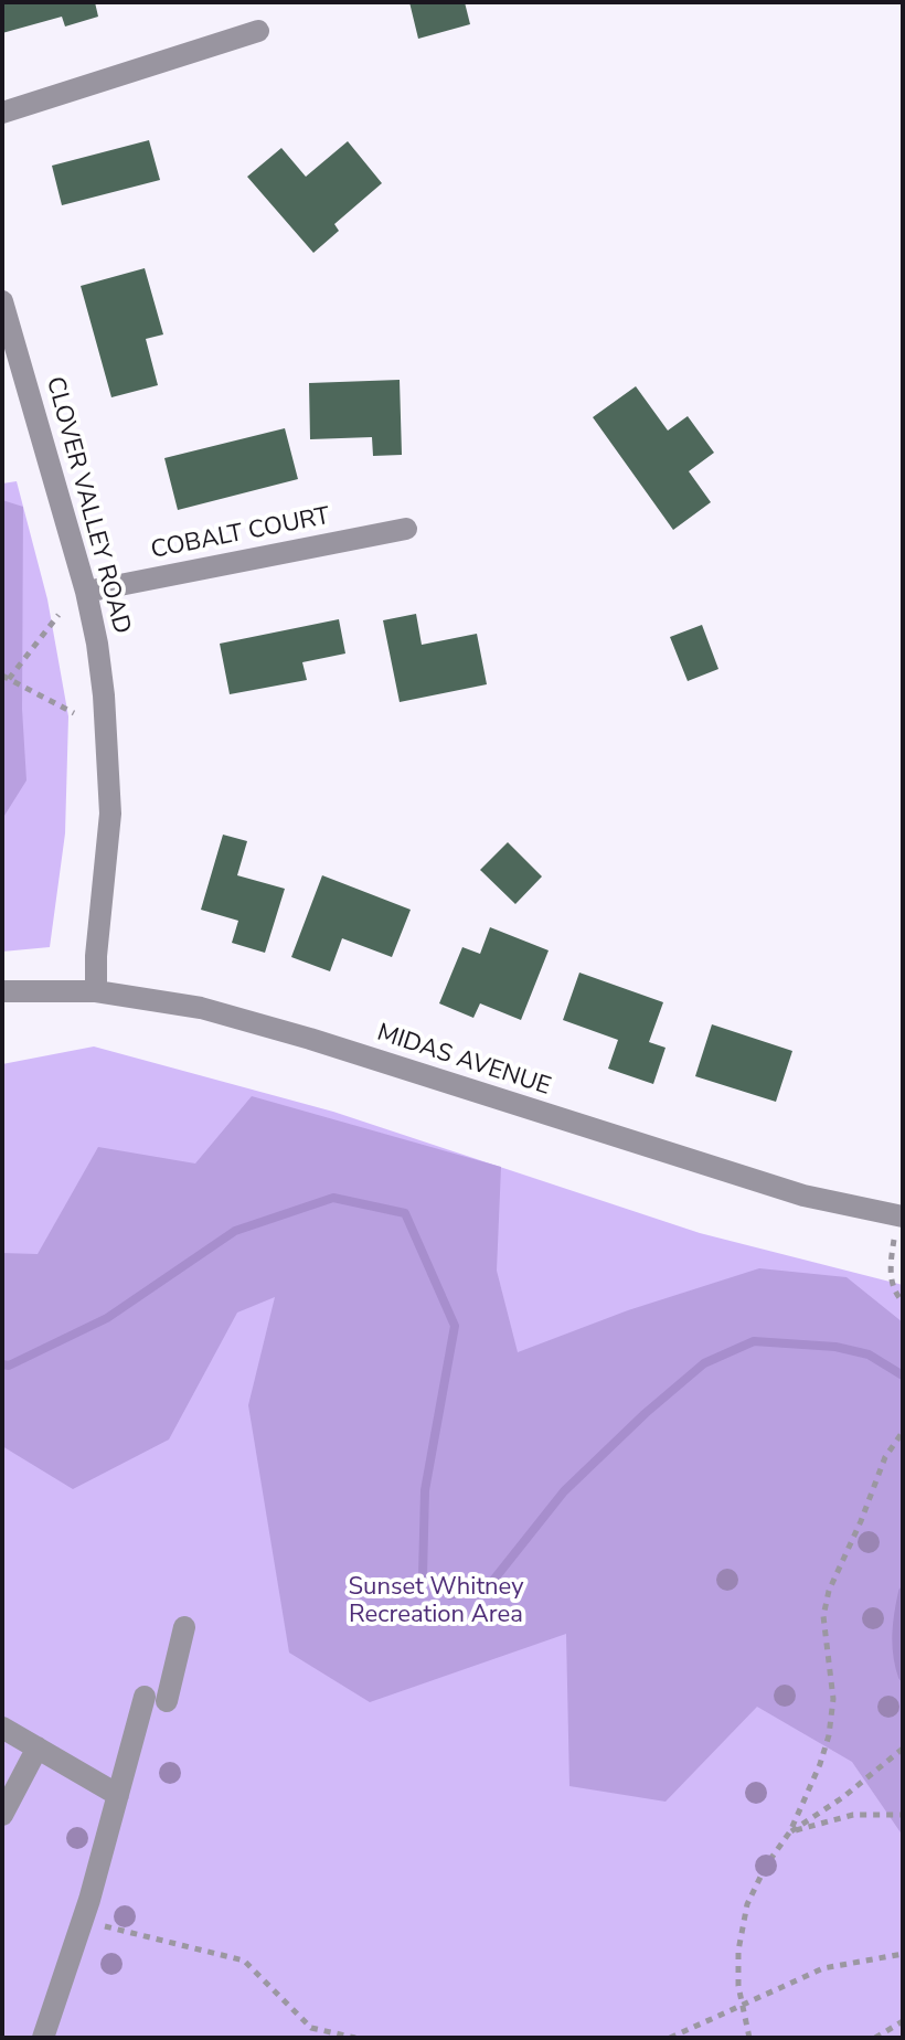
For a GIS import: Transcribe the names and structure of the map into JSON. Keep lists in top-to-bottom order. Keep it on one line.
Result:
{"streets":{"street":["CLOVER VALLEY ROAD","COBALT COURT","MIDAS AVENUE"]},"crossings":[["CLOVER VALLEY ROAD","COBALT COURT"],["CLOVER VALLEY ROAD","MIDAS AVENUE"]],"parks":["Sunset Whitney Recreation Area"]}
